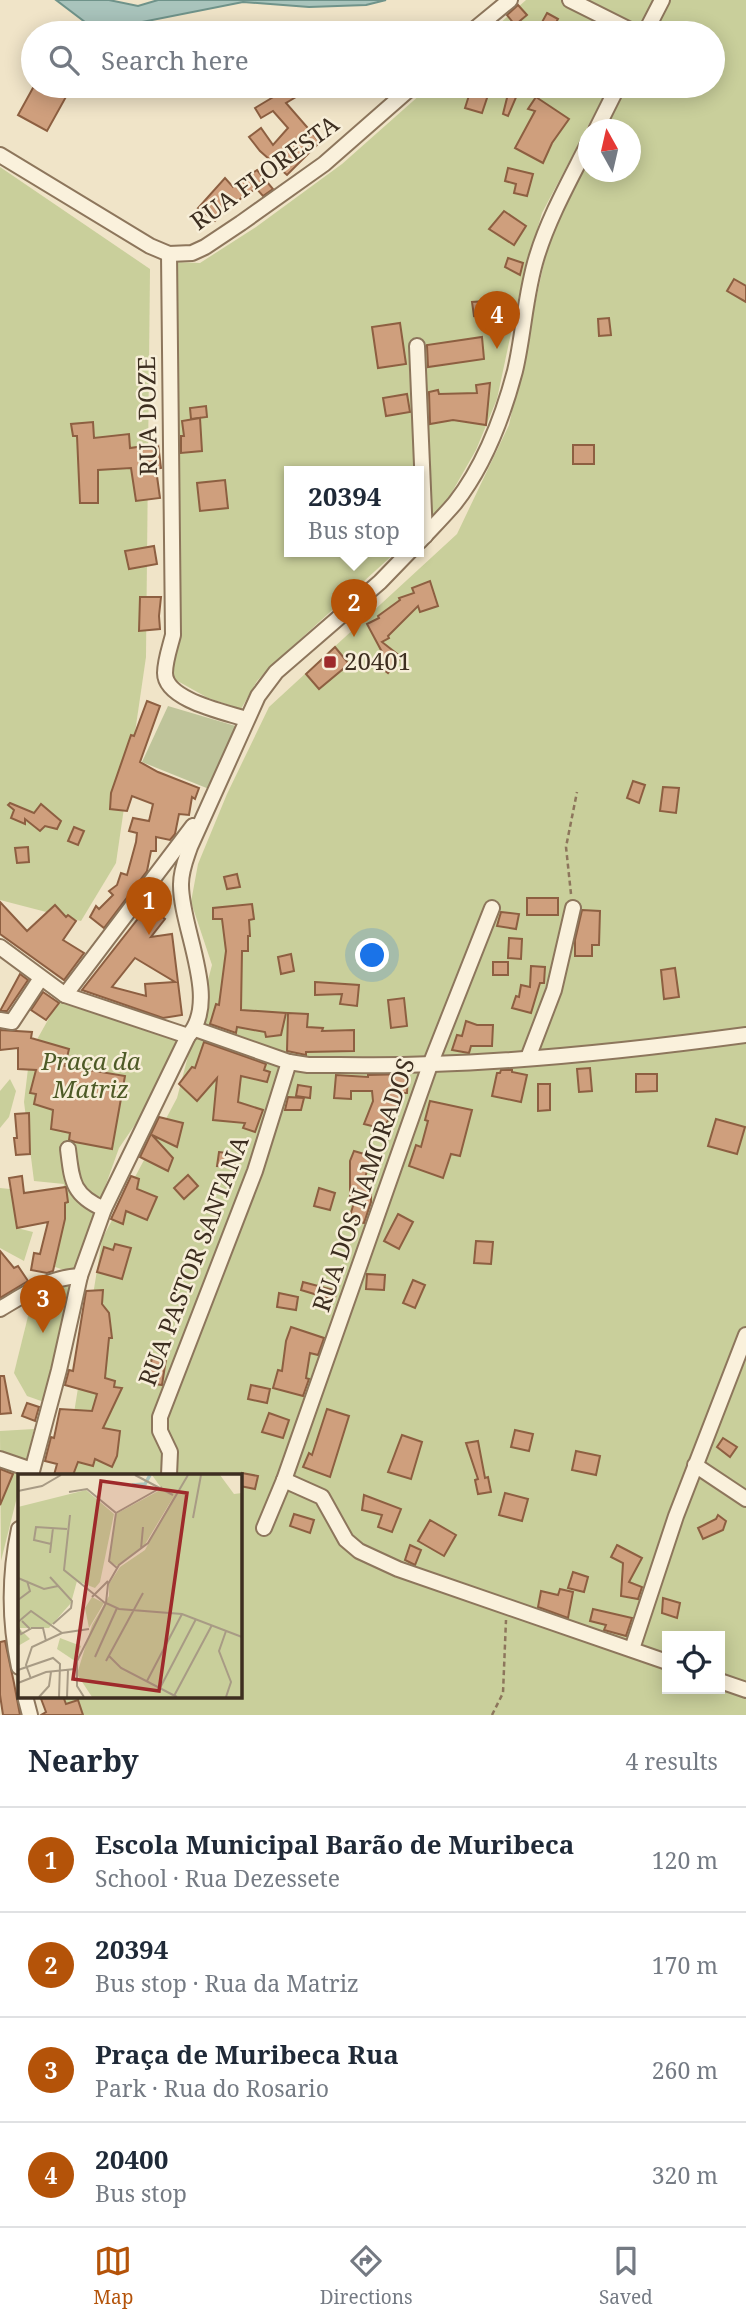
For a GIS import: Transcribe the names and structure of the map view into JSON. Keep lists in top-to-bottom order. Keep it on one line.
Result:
{"streets":{"street":["RUA FLORESTA","RUA DOZE","RUA DOS NAMORADOS","RUA PASTOR SANTANA"]},"crossings":[["RUA FLORESTA","RUA DOZE"]],"parks":["Praça da Matriz"],"places":{"transit":["20401"]},"north":"top","page":{"search":"Search here","pins":["4","2","1","3"],"popup":["20394","Bus stop"],"heading":["Nearby","4 results"],"list":[{"mark":"1","name":"Escola Municipal Barão de Muribeca","note":"School · Rua Dezessete","value":"120 m"},{"mark":"2","name":"20394","note":"Bus stop · Rua da Matriz","value":"170 m"},{"mark":"3","name":"Praça de Muribeca Rua","note":"Park · Rua do Rosario","value":"260 m"},{"mark":"4","name":"20400","note":"Bus stop","value":"320 m"}],"nav":["Map","Directions","Saved"]}}
